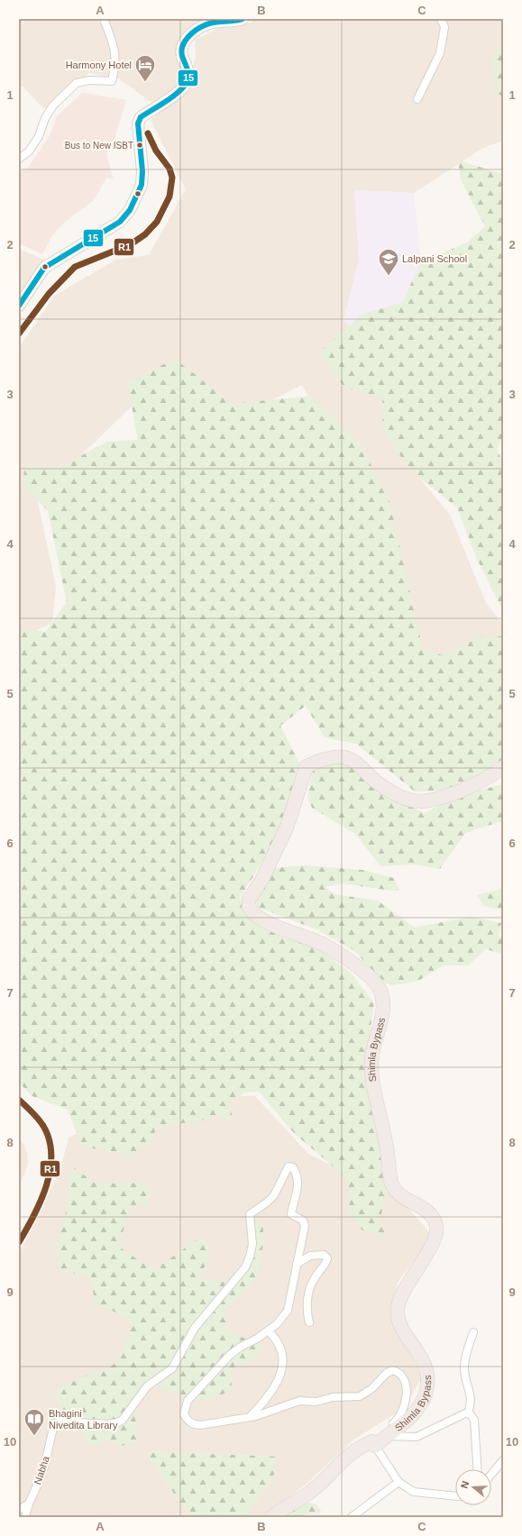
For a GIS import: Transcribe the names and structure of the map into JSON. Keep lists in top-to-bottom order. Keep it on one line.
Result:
{"streets":{"highway":["Shimla Bypass"],"street":["Nabha"]},"places":{"hotel":["Harmony Hotel"],"other":["Bus to New ISBT"],"school or university":["Lalpani School"],"library":["Bhagini Nivedita Library"]},"lines":["transit line 15","transit line R1"],"north":"left","grid":{"columns":["A","B","C"],"rows":["1","2","3","4","5","6","7","8","9","10"]}}
